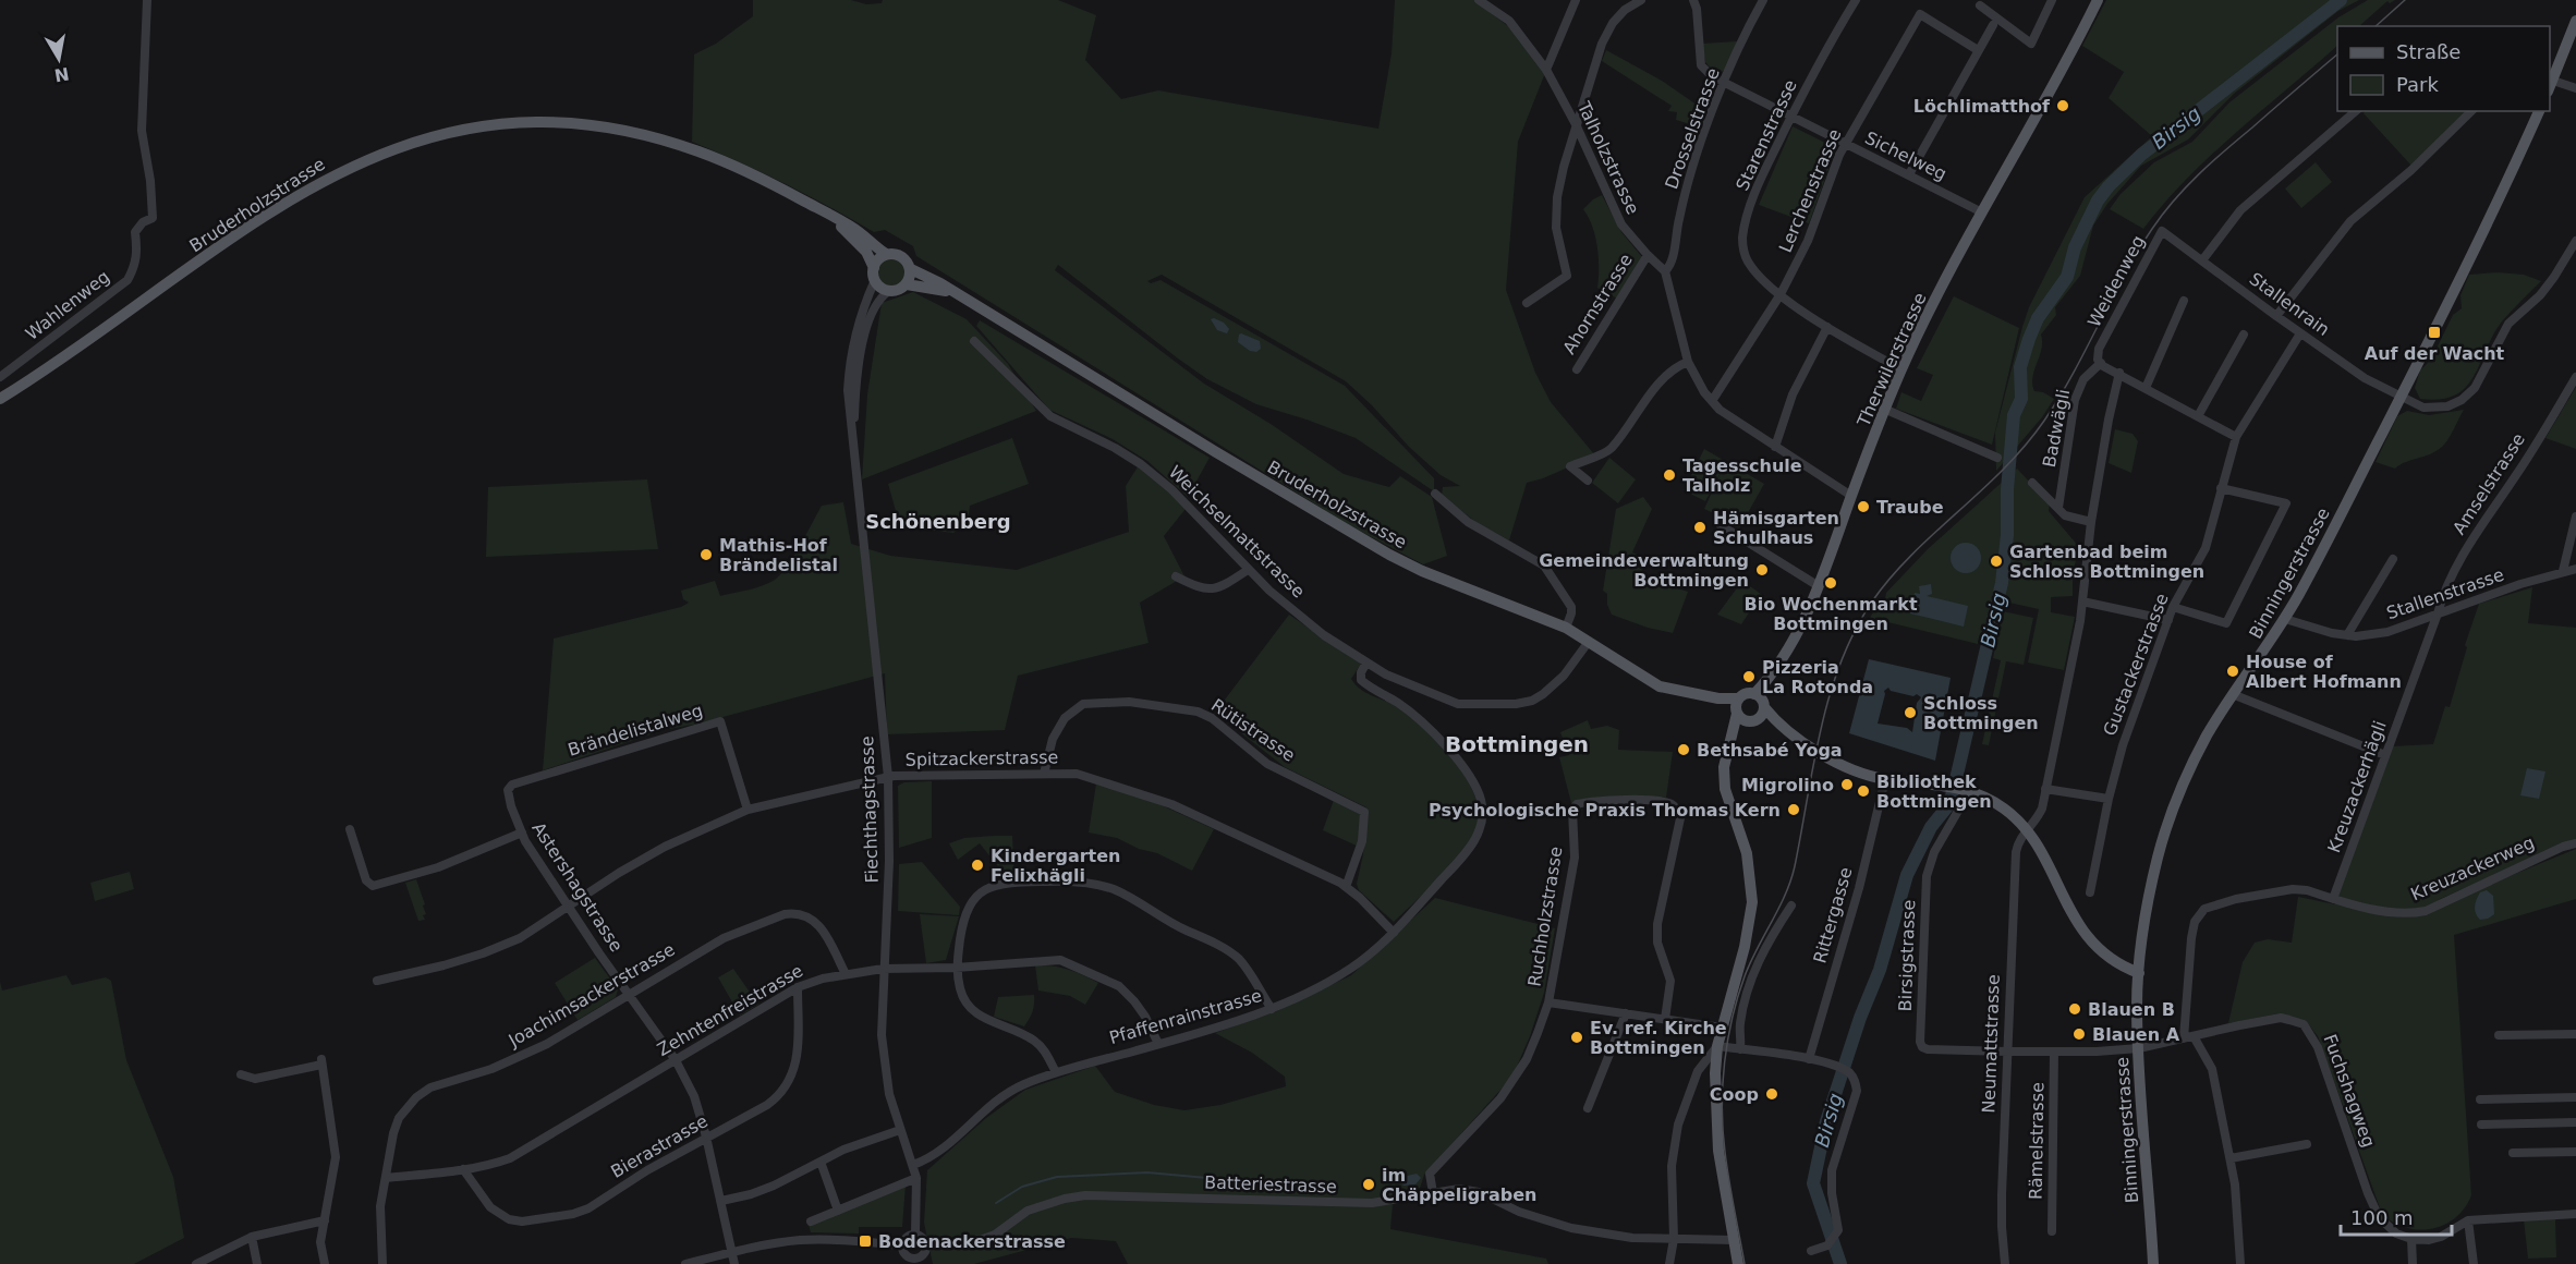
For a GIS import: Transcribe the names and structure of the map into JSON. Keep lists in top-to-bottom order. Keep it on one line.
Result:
{"streets":{"main road":["Bruderholzstrasse","Therwilerstrasse","Binningerstrasse"],"street":["Drosselstrasse","Starenstrasse","Sichelweg","Talholzstrasse","Lerchenstrasse","Weidenweg","Ahornstrasse","Stallenrain","Wahlenweg","Badwägli","Amselstrasse","Weichselmattstrasse","Stallenstrasse","Gustackerstrasse","Brändelistalweg","Rütistrasse","Spitzackerstrasse","Kreuzackerhägli","Fiechthagstrasse","Kreuzackerweg","Astershagstrasse","Rittergasse","Ruchholzstrasse","Birsigstrasse","Joachimsackerstrasse","Zehntenfreistrasse","Pfaffenrainstrasse","Neumattstrasse","Fuchshagweg","Rämelstrasse","Bierastrasse","Batteriestrasse"]},"crossings":[["Drosselstrasse","Sichelweg"],["Drosselstrasse","Talholzstrasse"],["Starenstrasse","Sichelweg"],["Starenstrasse","Lerchenstrasse"],["Starenstrasse","Therwilerstrasse"],["Sichelweg","Lerchenstrasse"],["Sichelweg","Therwilerstrasse"],["Talholzstrasse","Ahornstrasse"],["Bruderholzstrasse","Therwilerstrasse"],["Bruderholzstrasse","Weichselmattstrasse"],["Bruderholzstrasse","Fiechthagstrasse"],["Weidenweg","Stallenrain"],["Weidenweg","Badwägli"],["Stallenrain","Binningerstrasse"],["Stallenrain","Gustackerstrasse"],["Therwilerstrasse","Batteriestrasse"],["Badwägli","Neumattstrasse"],["Amselstrasse","Stallenstrasse"],["Amselstrasse","Kreuzackerhägli"],["Weichselmattstrasse","Pfaffenrainstrasse"],["Binningerstrasse","Stallenstrasse"],["Binningerstrasse","Fuchshagweg"],["Stallenstrasse","Kreuzackerhägli"],["Brändelistalweg","Spitzackerstrasse"],["Brändelistalweg","Astershagstrasse"],["Rütistrasse","Spitzackerstrasse"],["Spitzackerstrasse","Fiechthagstrasse"],["Spitzackerstrasse","Astershagstrasse"],["Spitzackerstrasse","Pfaffenrainstrasse"],["Kreuzackerhägli","Kreuzackerweg"],["Fiechthagstrasse","Zehntenfreistrasse"],["Fiechthagstrasse","Pfaffenrainstrasse"],["Fiechthagstrasse","Batteriestrasse"],["Kreuzackerweg","Fuchshagweg"],["Astershagstrasse","Joachimsackerstrasse"],["Astershagstrasse","Zehntenfreistrasse"],["Astershagstrasse","Bierastrasse"],["Ruchholzstrasse","Batteriestrasse"],["Birsigstrasse","Neumattstrasse"],["Birsigstrasse","Fuchshagweg"],["Birsigstrasse","Rämelstrasse"],["Joachimsackerstrasse","Zehntenfreistrasse"],["Zehntenfreistrasse","Pfaffenrainstrasse"],["Zehntenfreistrasse","Bierastrasse"],["Fuchshagweg","Rämelstrasse"]],"districts":["Schönenberg","Bottmingen"],"water":["Birsig"],"places":{"other":["Löchlimatthof","Tagesschule Talholz","Traube","Hämisgarten Schulhaus","Mathis-Hof Brändelistal","Gartenbad beim Schloss Bottmingen","Gemeindeverwaltung Bottmingen","Bio Wochenmarkt Bottmingen","House of Albert Hofmann","Pizzeria La Rotonda","Schloss Bottmingen","Bethsabé Yoga","Migrolino","Bibliothek Bottmingen","Psychologische Praxis Thomas Kern","Kindergarten Felixhägli","Blauen B","Blauen A","Ev. ref. Kirche Bottmingen","Coop","im Chäppeligraben"],"transit":["Auf der Wacht","Bodenackerstrasse"]},"legend":["Straße","Park"],"scale_bar":"100 m","north":"bottom"}
